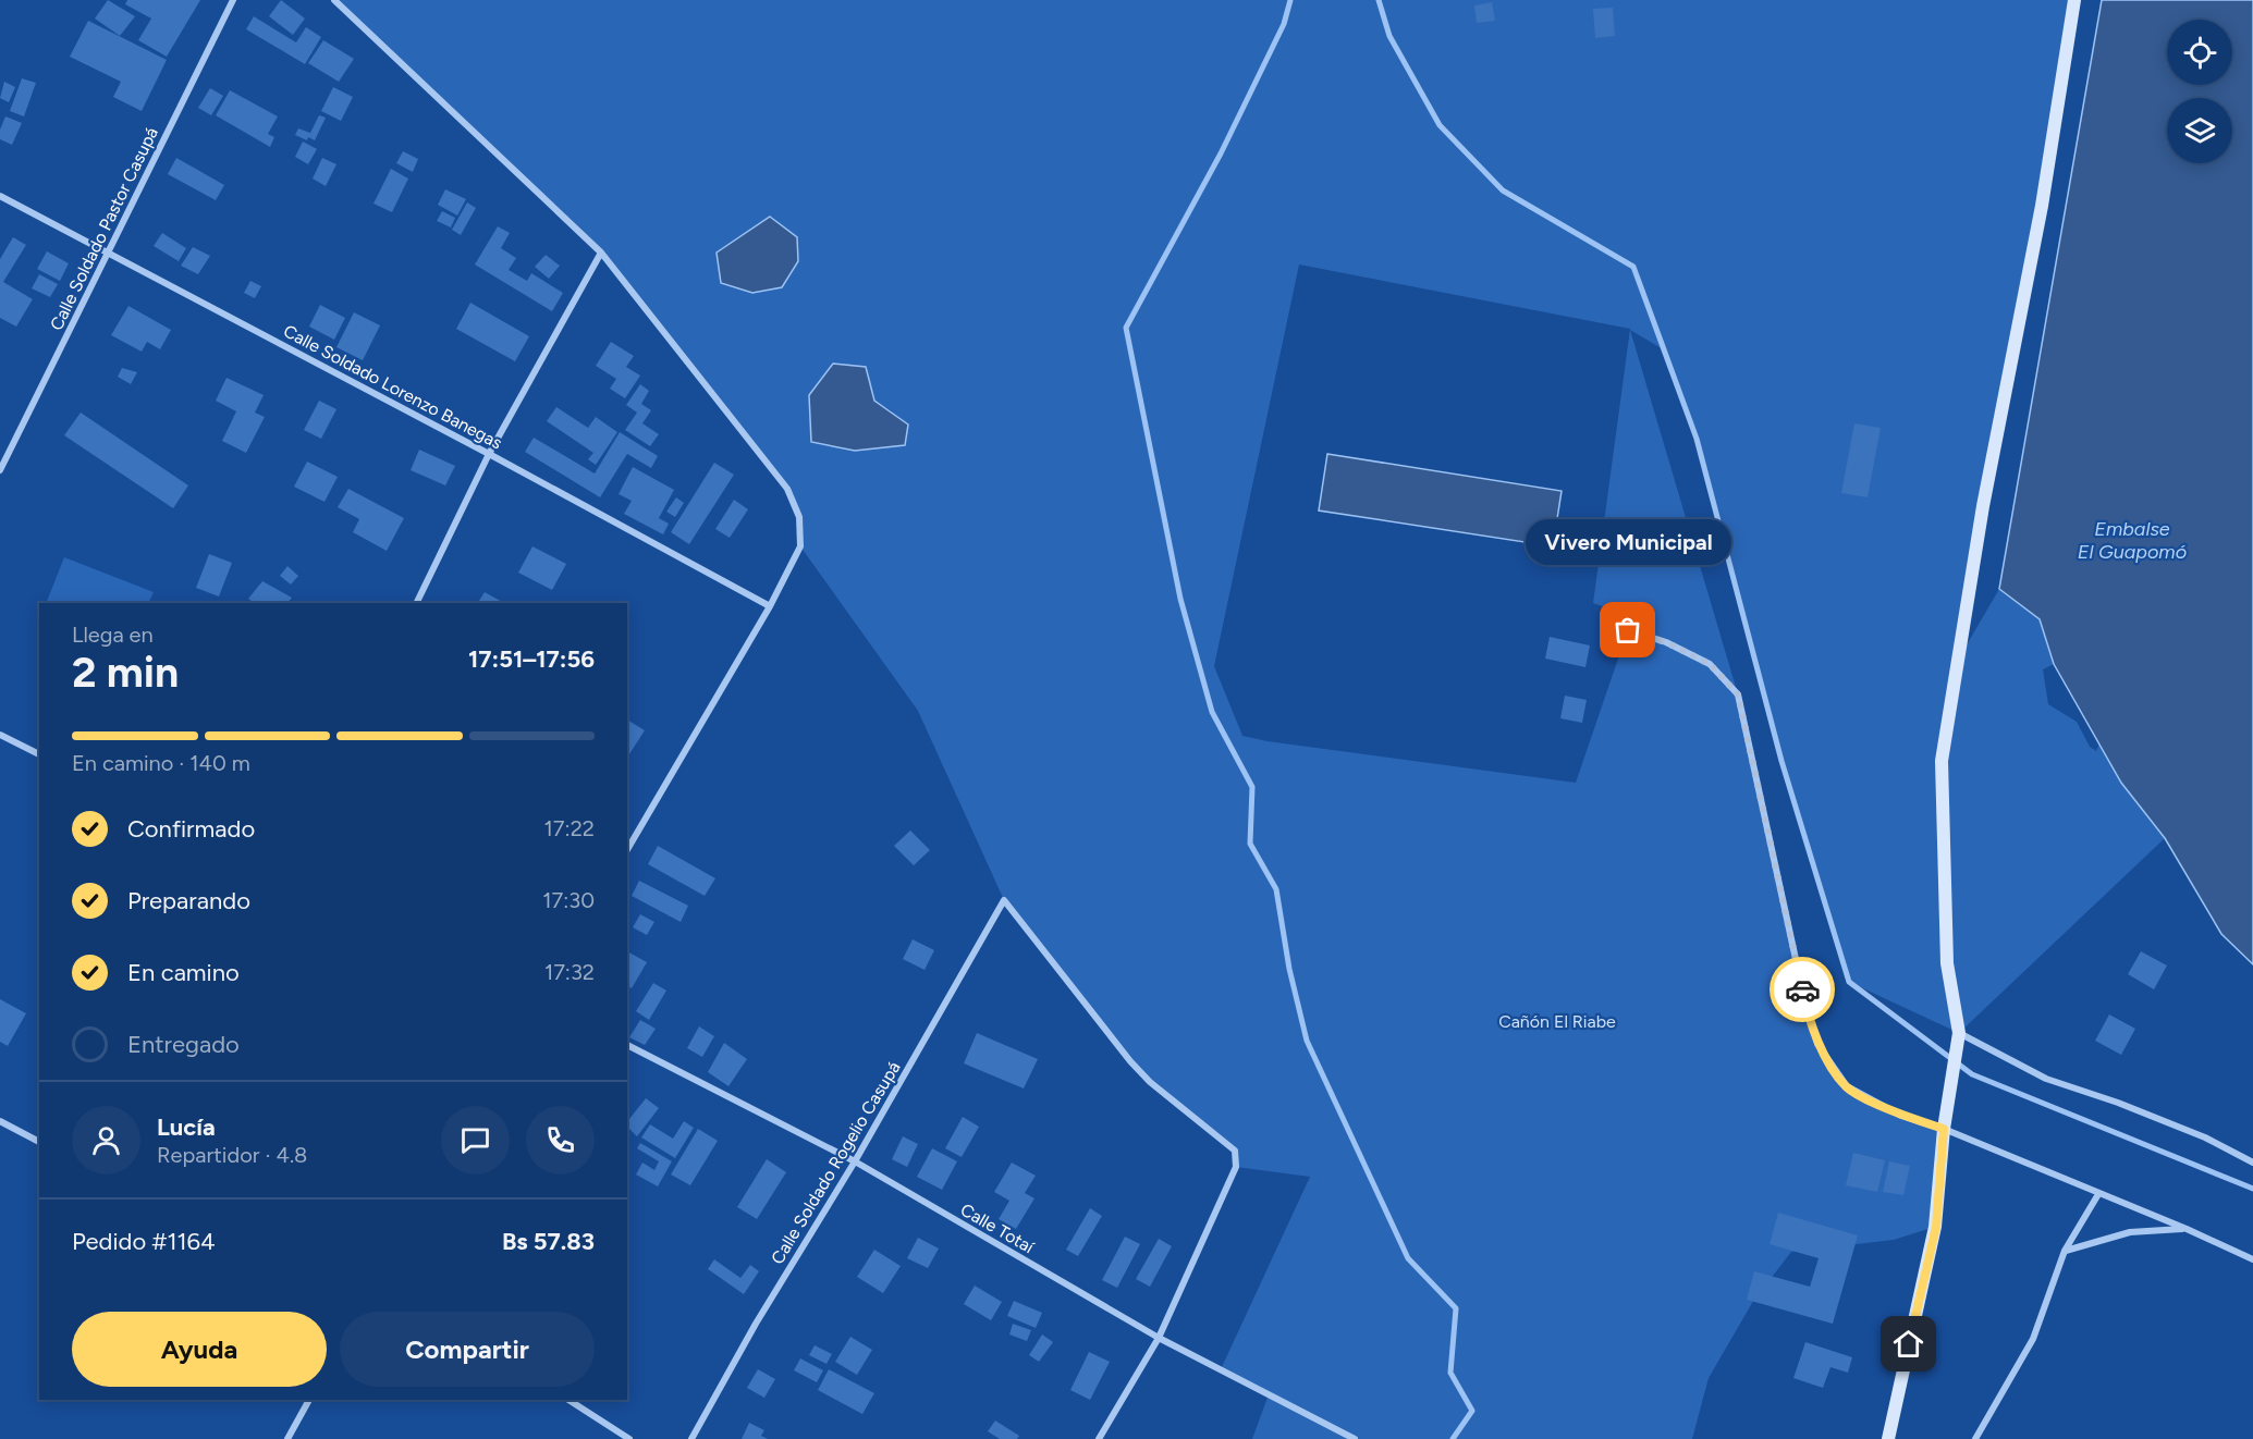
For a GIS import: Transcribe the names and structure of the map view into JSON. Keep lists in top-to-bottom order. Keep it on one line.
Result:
{"streets":{"street":["Calle Soldado Pastor Casupá","Calle Soldado Lorenzo Banegas","Calle Soldado Rogelio Casupá","Calle Totaí"]},"crossings":[["Calle Soldado Pastor Casupá","Calle Soldado Lorenzo Banegas"],["Calle Soldado Rogelio Casupá","Calle Totaí"]],"water":["Embalse El Guapomó"],"parks":["Cañón El Riabe"],"places":["Vivero Municipal"],"page":{"bubble":"Vivero Municipal","heading":["2 min","Llega en","17:51–17:56"],"panel":["Lucía","Repartidor · 4.8","Pedido #1164","Bs 57.83"],"bar":"En camino · 140 m","list":[["Confirmado","17:22"],["Preparando","17:30"],["En camino","17:32"],"Entregado"],"buttons":["Ayuda","Compartir"]}}
